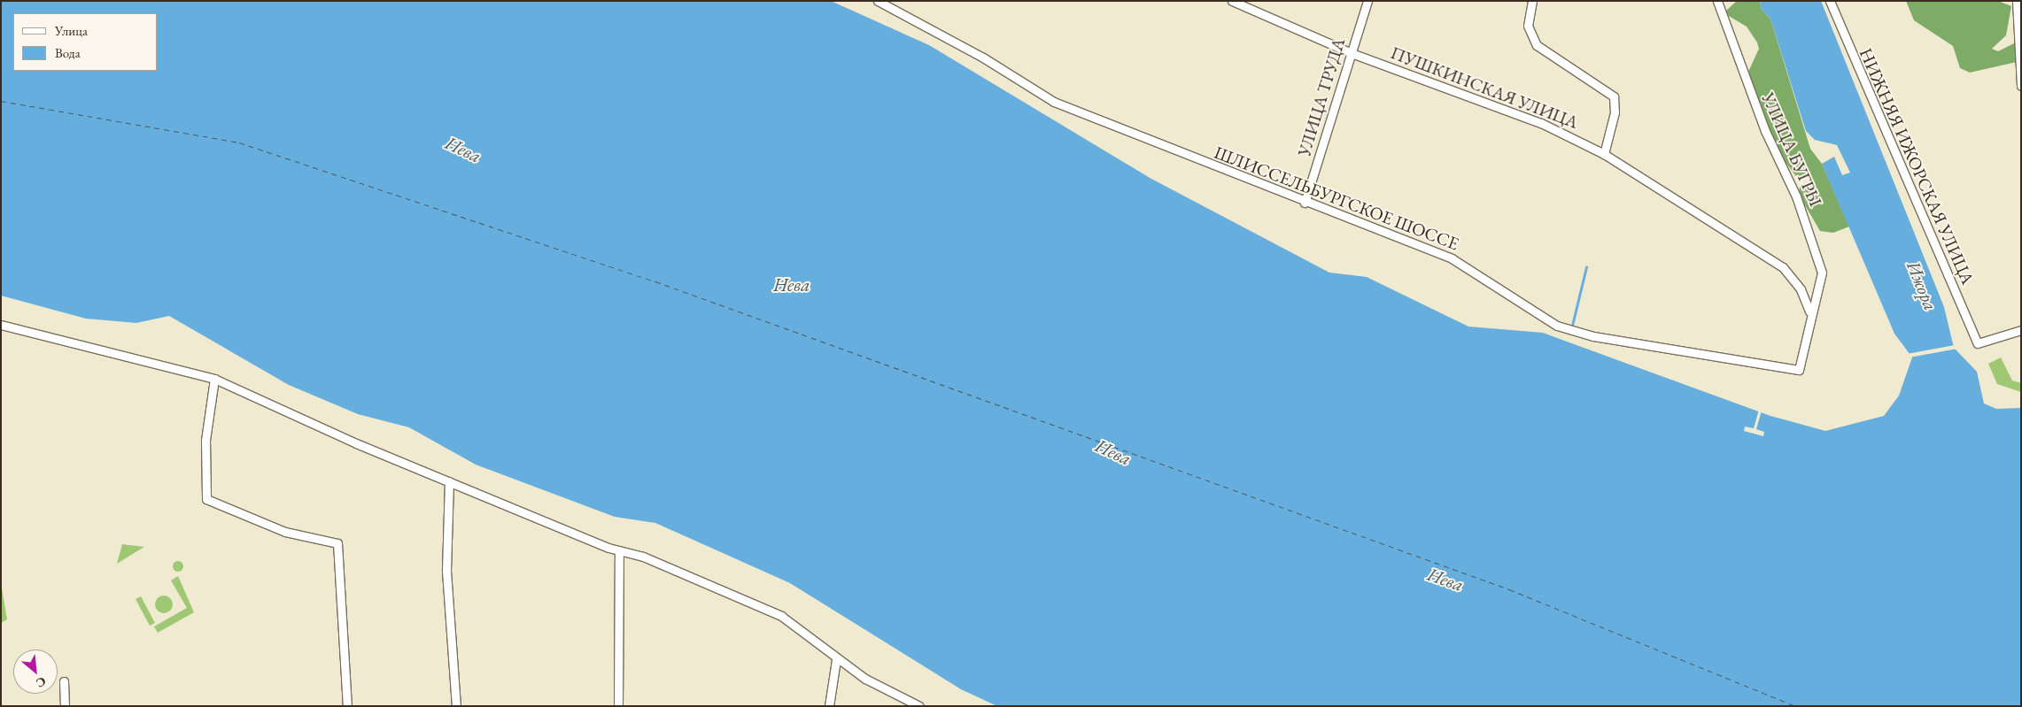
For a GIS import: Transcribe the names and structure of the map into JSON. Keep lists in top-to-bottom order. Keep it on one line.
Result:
{"streets":{"street":["ПУШКИНСКАЯ УЛИЦА","УЛИЦА ТРУДА","УЛИЦА БУГРЫ","НИЖНЯЯ ИЖОРСКАЯ УЛИЦА","ШЛИССЕЛЬБУРГСКОЕ ШОССЕ"]},"crossings":[["ПУШКИНСКАЯ УЛИЦА","УЛИЦА ТРУДА"],["ПУШКИНСКАЯ УЛИЦА","УЛИЦА БУГРЫ"],["УЛИЦА ТРУДА","ШЛИССЕЛЬБУРГСКОЕ ШОССЕ"],["УЛИЦА БУГРЫ","ШЛИССЕЛЬБУРГСКОЕ ШОССЕ"]],"water":["Нева","Ижора"],"legend":["Улица","Вода"],"north":"bottom right"}
